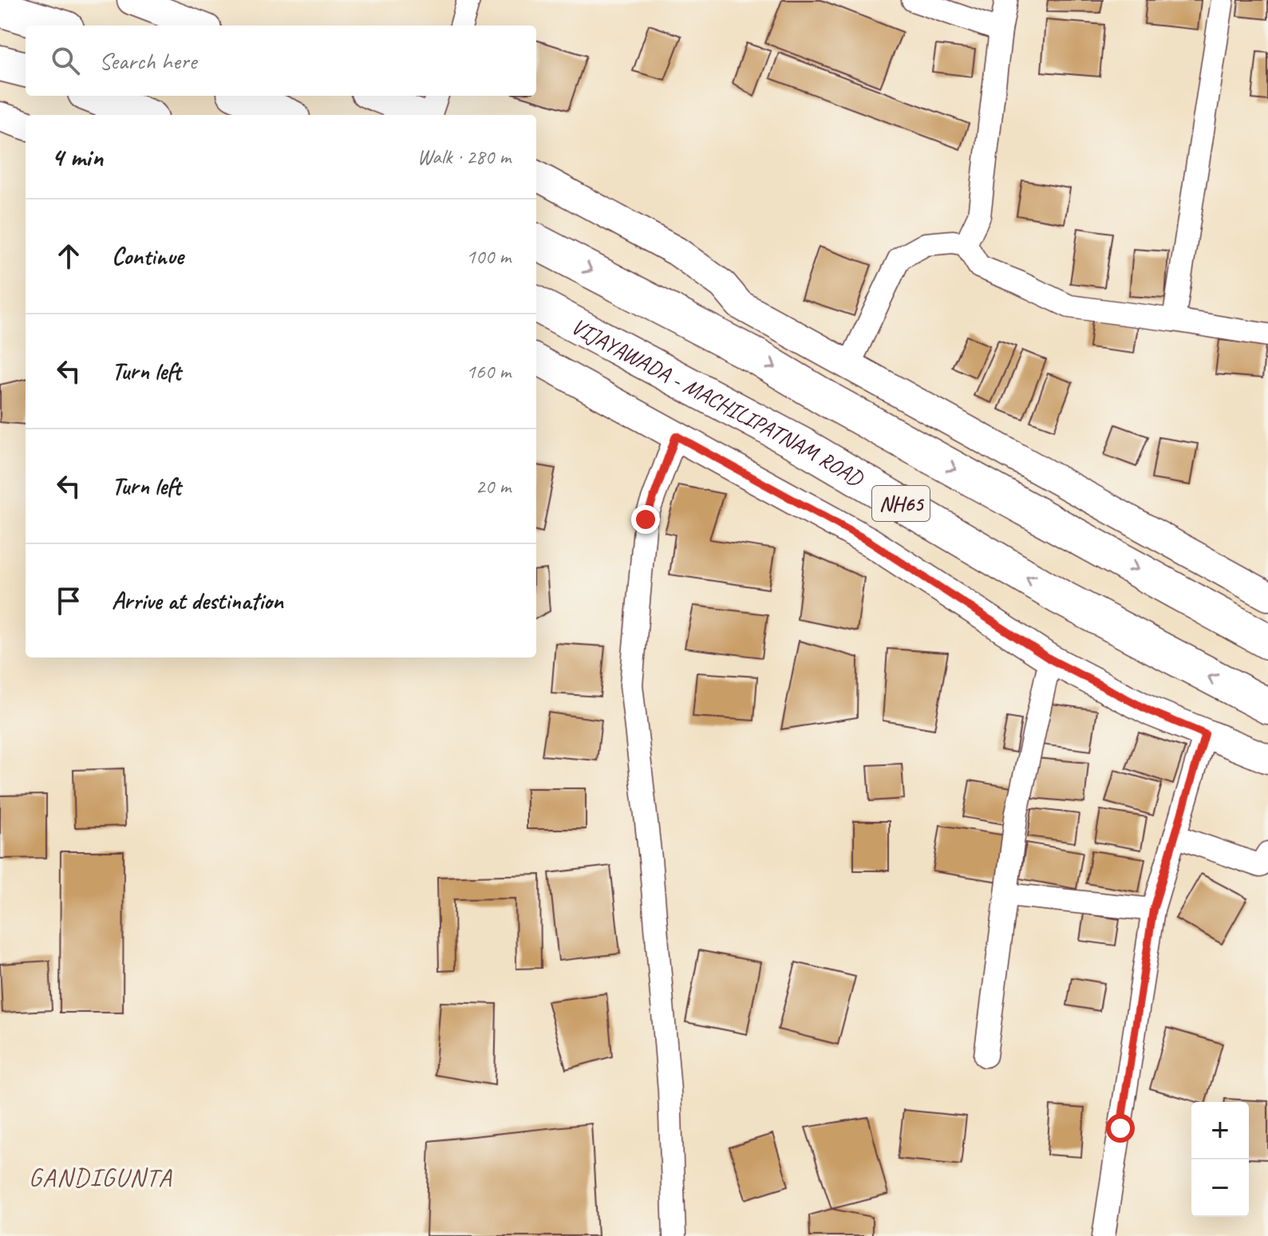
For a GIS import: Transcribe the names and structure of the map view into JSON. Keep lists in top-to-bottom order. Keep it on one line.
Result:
{"streets":{"highway":["VIJAYAWADA - MACHILIPATNAM ROAD","NH65"]},"districts":["GANDIGUNTA"],"page":{"search":"Search here","heading":["4 min","Walk · 280 m"],"list":[["Continue","100 m"],["Turn left","160 m"],["Turn left","20 m"],"Arrive at destination"],"map_buttons":["+","−"]}}
